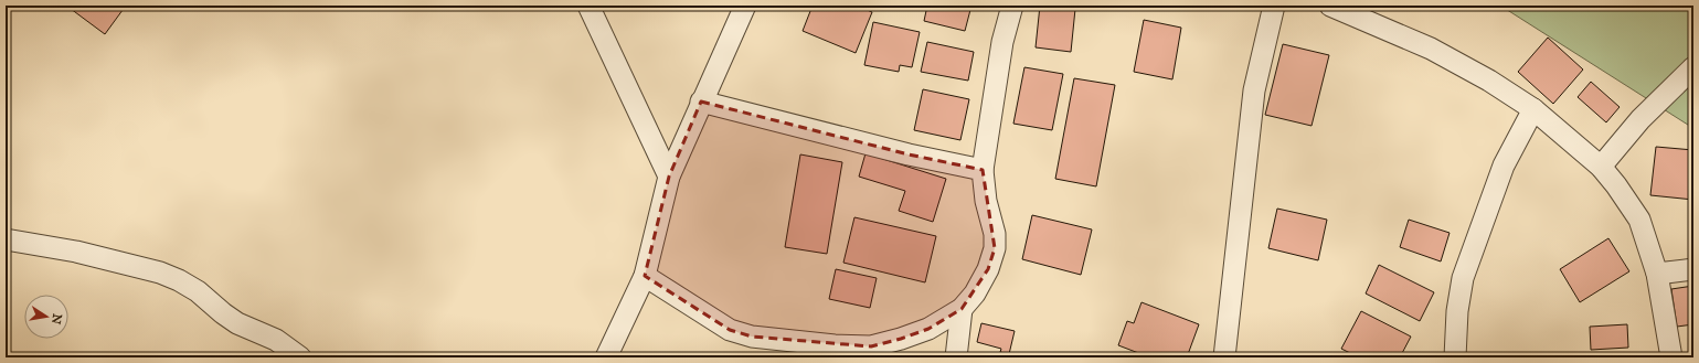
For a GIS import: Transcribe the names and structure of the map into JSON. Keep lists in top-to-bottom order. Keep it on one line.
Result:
{"north":"right"}
